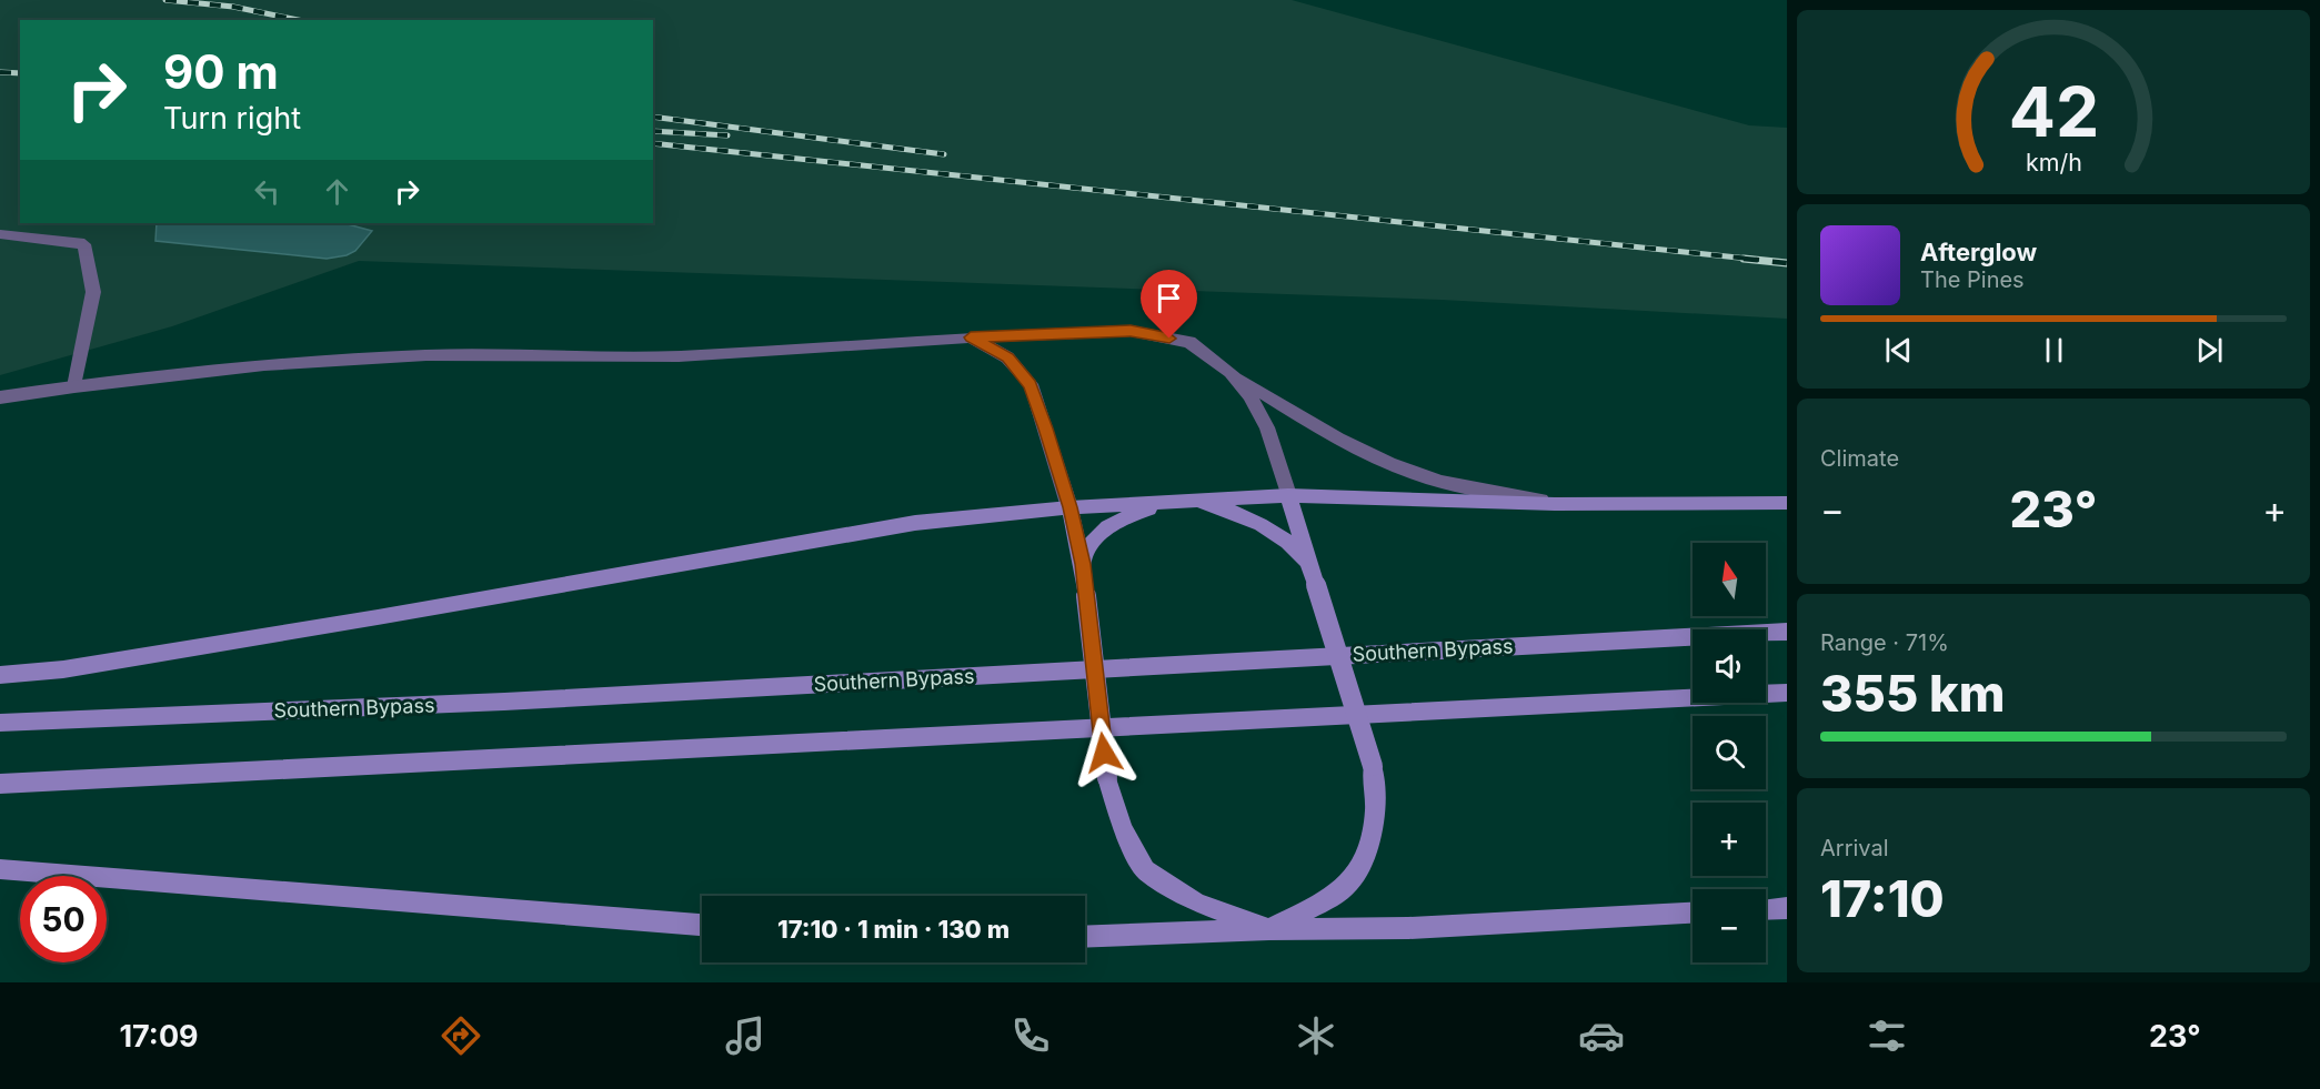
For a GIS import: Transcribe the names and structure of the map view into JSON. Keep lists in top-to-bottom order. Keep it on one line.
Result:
{"streets":{"main road":["Southern Bypass"]},"north":"top","page":{"turn":["90 m","Turn right"],"song":["Afterglow","The Pines"],"tile":["Climate",["Range · 71%","355 km"],["Arrival","17:10"]],"heat":["−","23°","+"],"map_buttons":["+","−"],"limit":"50","trip":"17:10 · 1 min · 130 m","tabs":["17:09","23°"],"gauge":["42","km/h"]}}
